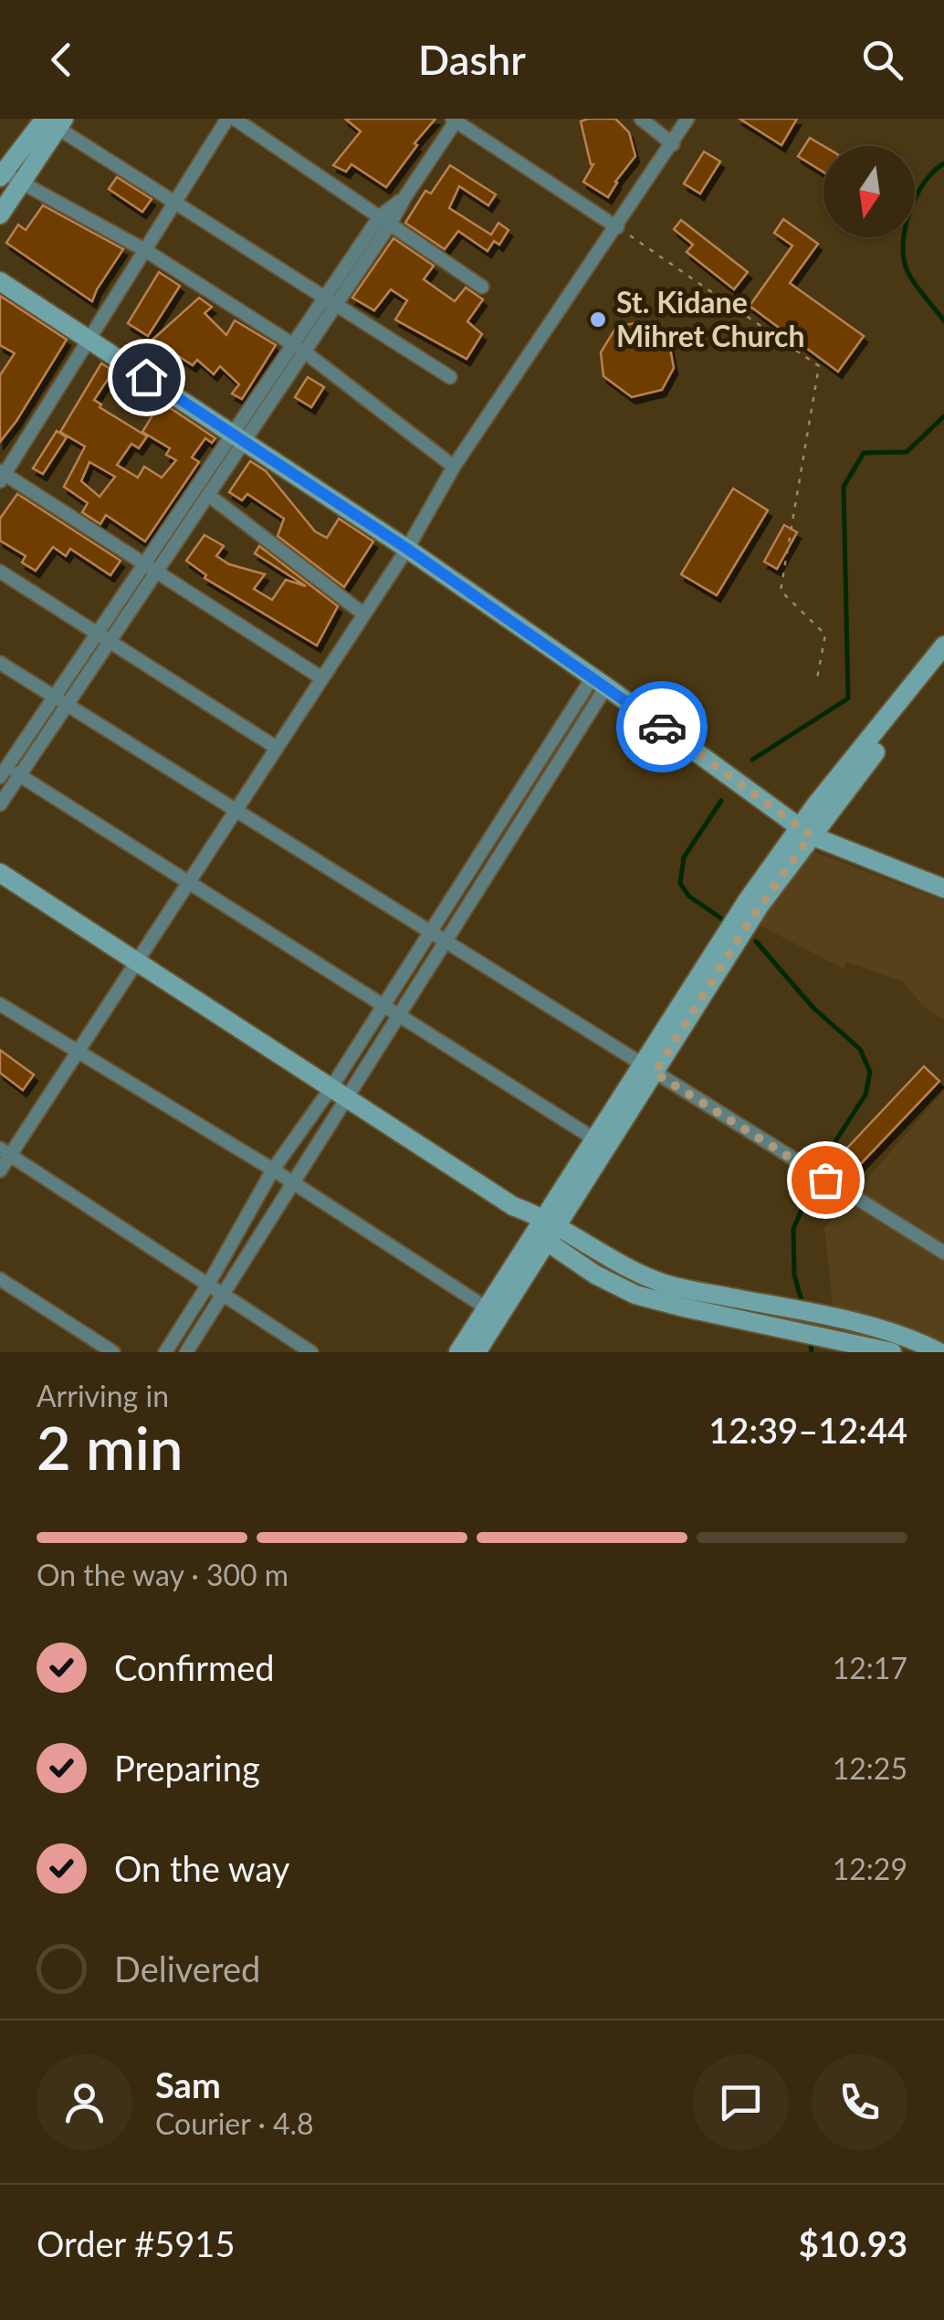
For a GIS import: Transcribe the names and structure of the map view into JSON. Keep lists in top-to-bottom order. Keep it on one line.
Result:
{"places":["St. Kidane Mihret Church"],"north":"bottom","page":{"header":"Dashr","heading":["2 min","Arriving in","12:39–12:44"],"panel":["Sam","Courier · 4.8","Order #5915","$10.93"],"bar":"On the way · 300 m","list":[["Confirmed","12:17"],["Preparing","12:25"],["On the way","12:29"],"Delivered"]}}
